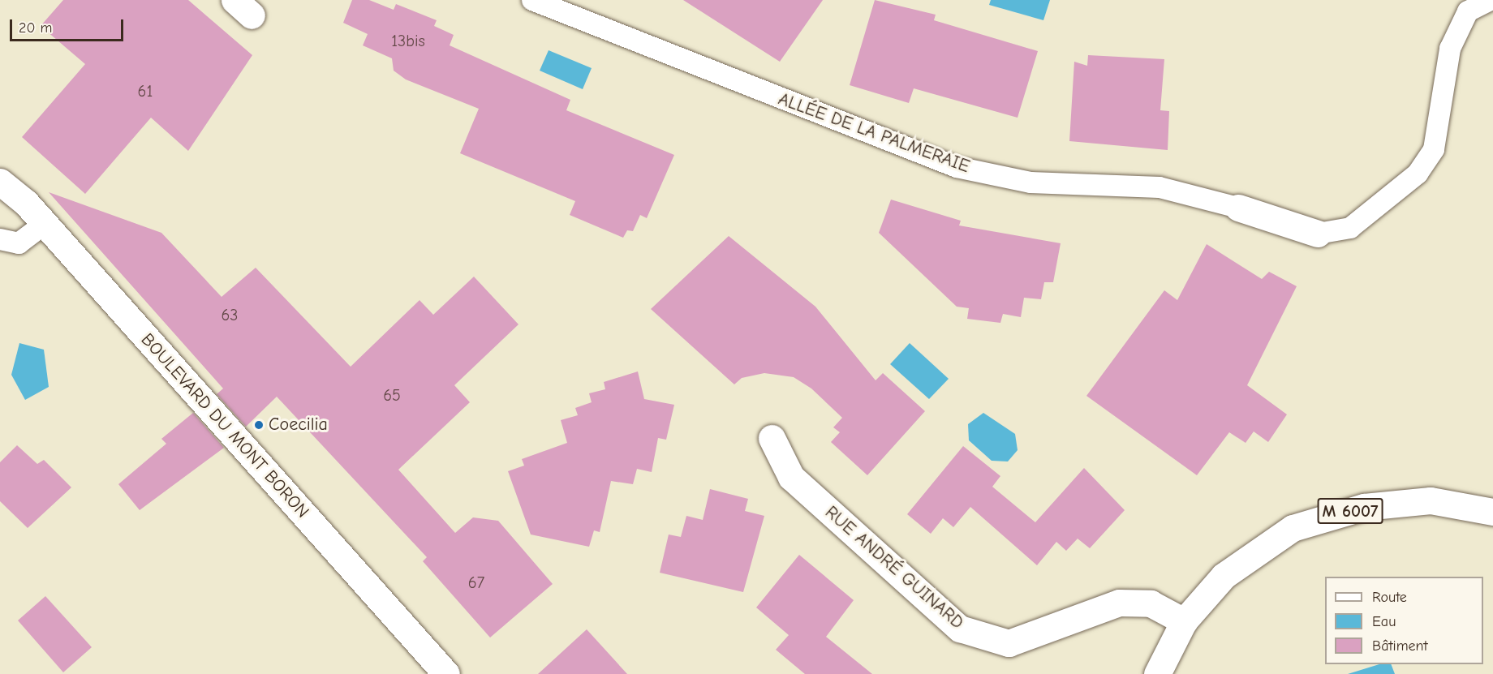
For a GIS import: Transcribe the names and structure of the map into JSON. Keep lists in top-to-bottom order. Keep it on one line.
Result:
{"streets":{"street":["ALLÉE DE LA PALMERAIE","BOULEVARD DU MONT BORON","M 6007","RUE ANDRÉ GUINARD"]},"crossings":[["M 6007","RUE ANDRÉ GUINARD"]],"places":["Coecilia"],"house_numbers":["13bis","61","63","65","67"],"legend":["Route","Eau","Bâtiment"],"scale_bar":"20 m"}
